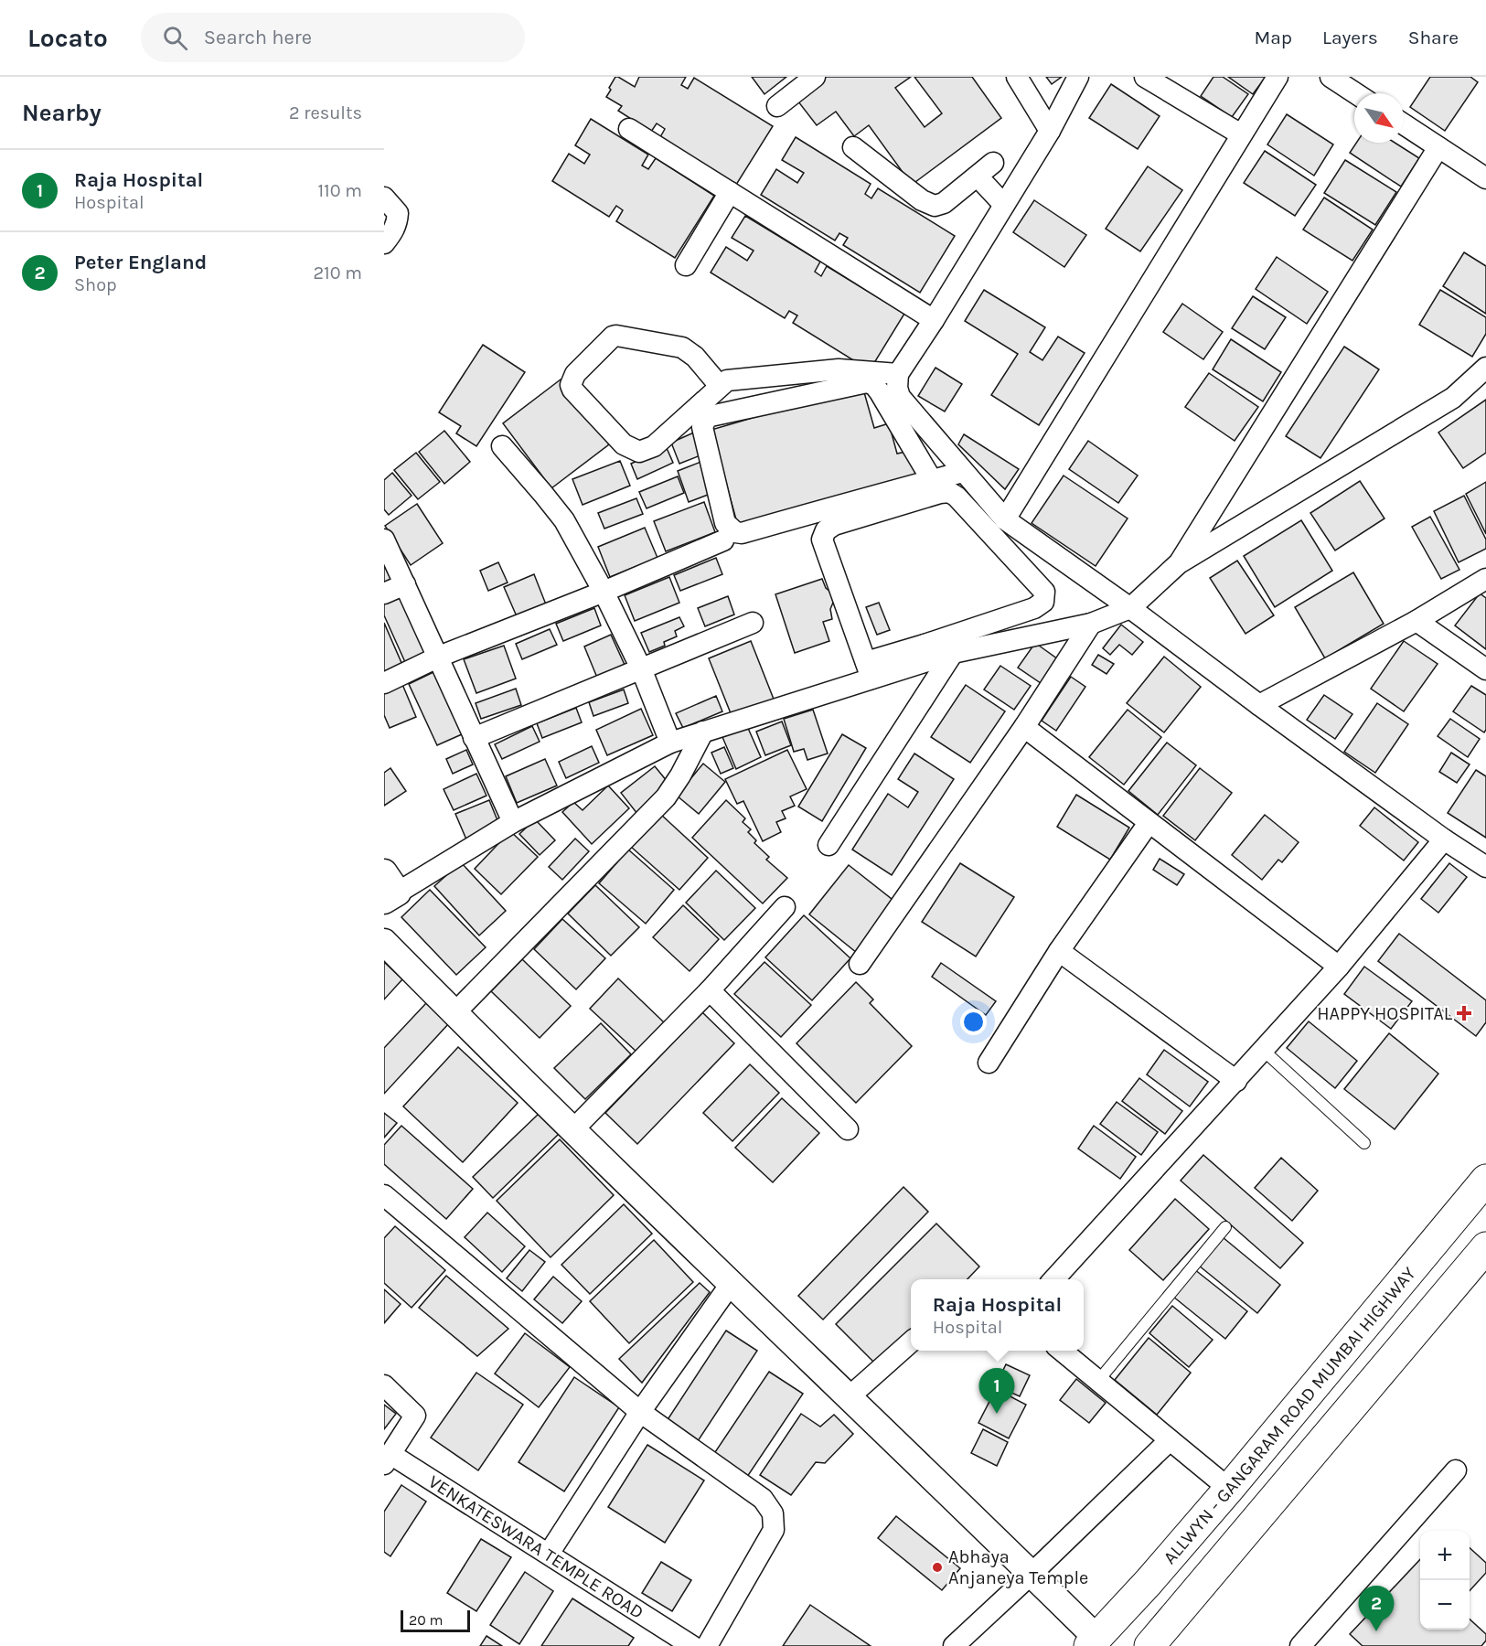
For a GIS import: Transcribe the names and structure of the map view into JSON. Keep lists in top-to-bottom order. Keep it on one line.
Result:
{"streets":{"highway":["ALLWYN - GANGARAM ROAD MUMBAI HIGHWAY"],"street":["VENKATESWARA TEMPLE ROAD"]},"places":{"health":["HAPPY HOSPITAL"],"other":["Abhaya Anjaneya Temple"]},"scale_bar":"20 m","north":"bottom right","page":{"header":"Locato","search":"Search here","nav":["Map","Layers","Share"],"heading":["Nearby","2 results"],"list":[{"mark":"1","name":"Raja Hospital","note":"Hospital","value":"110 m"},{"mark":"2","name":"Peter England","note":"Shop","value":"210 m"}],"popup":["Raja Hospital","Hospital"],"pins":["1","2"],"map_buttons":["+","−"],"scale":"20 m"}}
